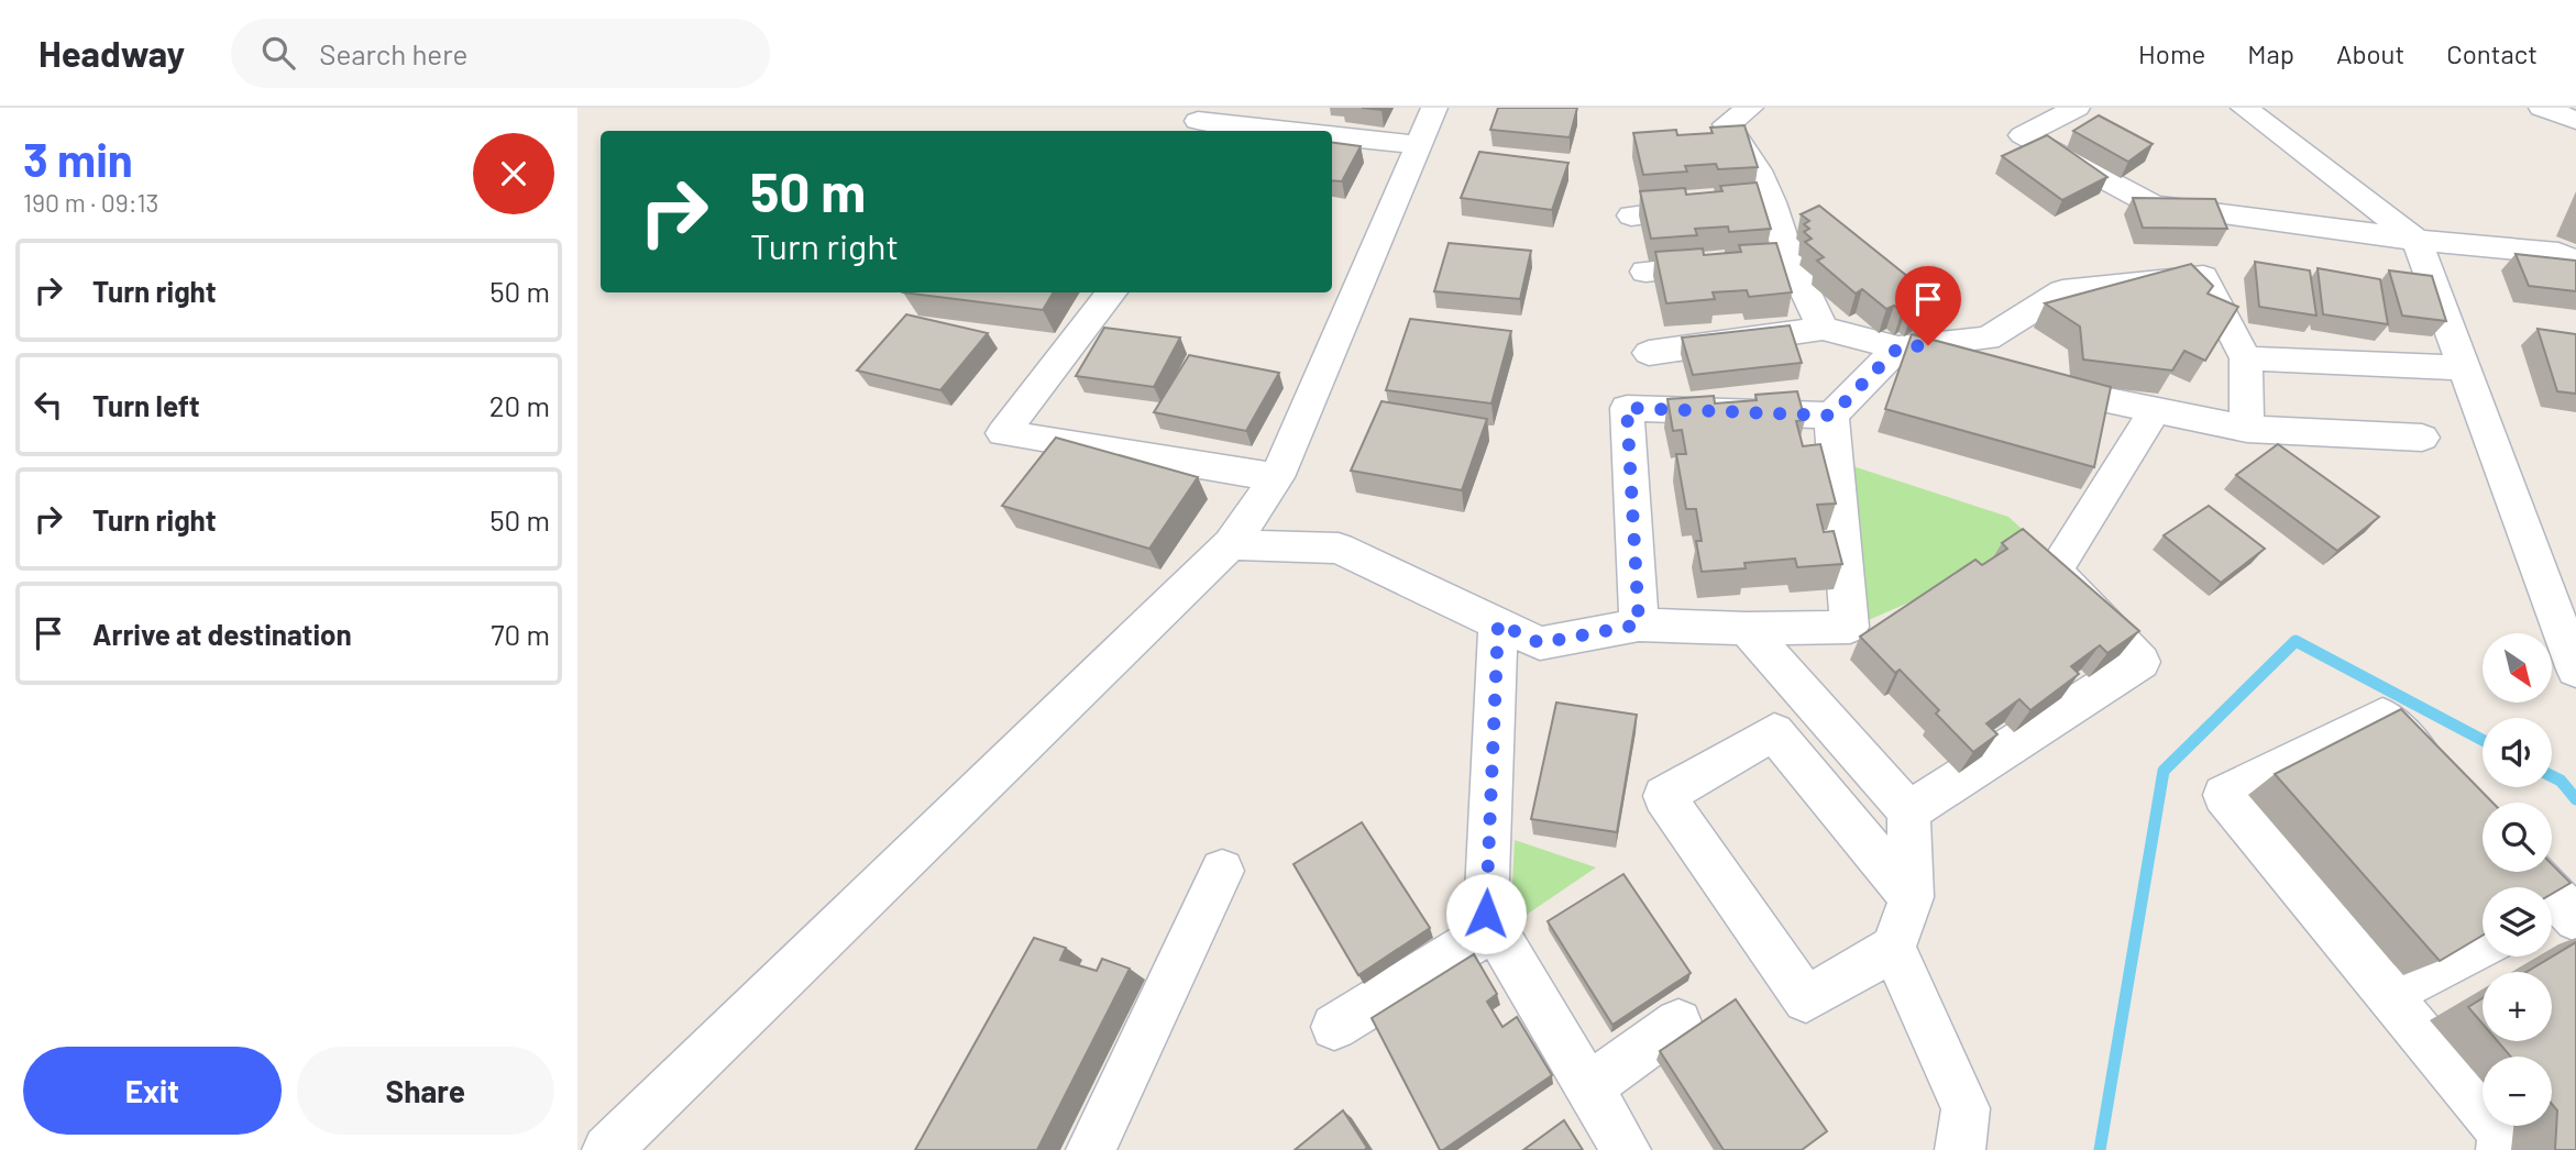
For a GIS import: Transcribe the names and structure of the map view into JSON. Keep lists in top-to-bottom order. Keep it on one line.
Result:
{"north":"bottom right","page":{"header":"Headway","search":"Search here","nav":["Home","Map","About","Contact"],"heading":["3 min","190 m · 09:13"],"turn":["50 m","Turn right"],"list":[{"name":"Turn right","value":"50 m"},{"name":"Turn left","value":"20 m"},{"name":"Turn right","value":"50 m"},{"name":"Arrive at destination","value":"70 m"}],"map_buttons":["+","−"],"buttons":["Exit","Share"]}}
